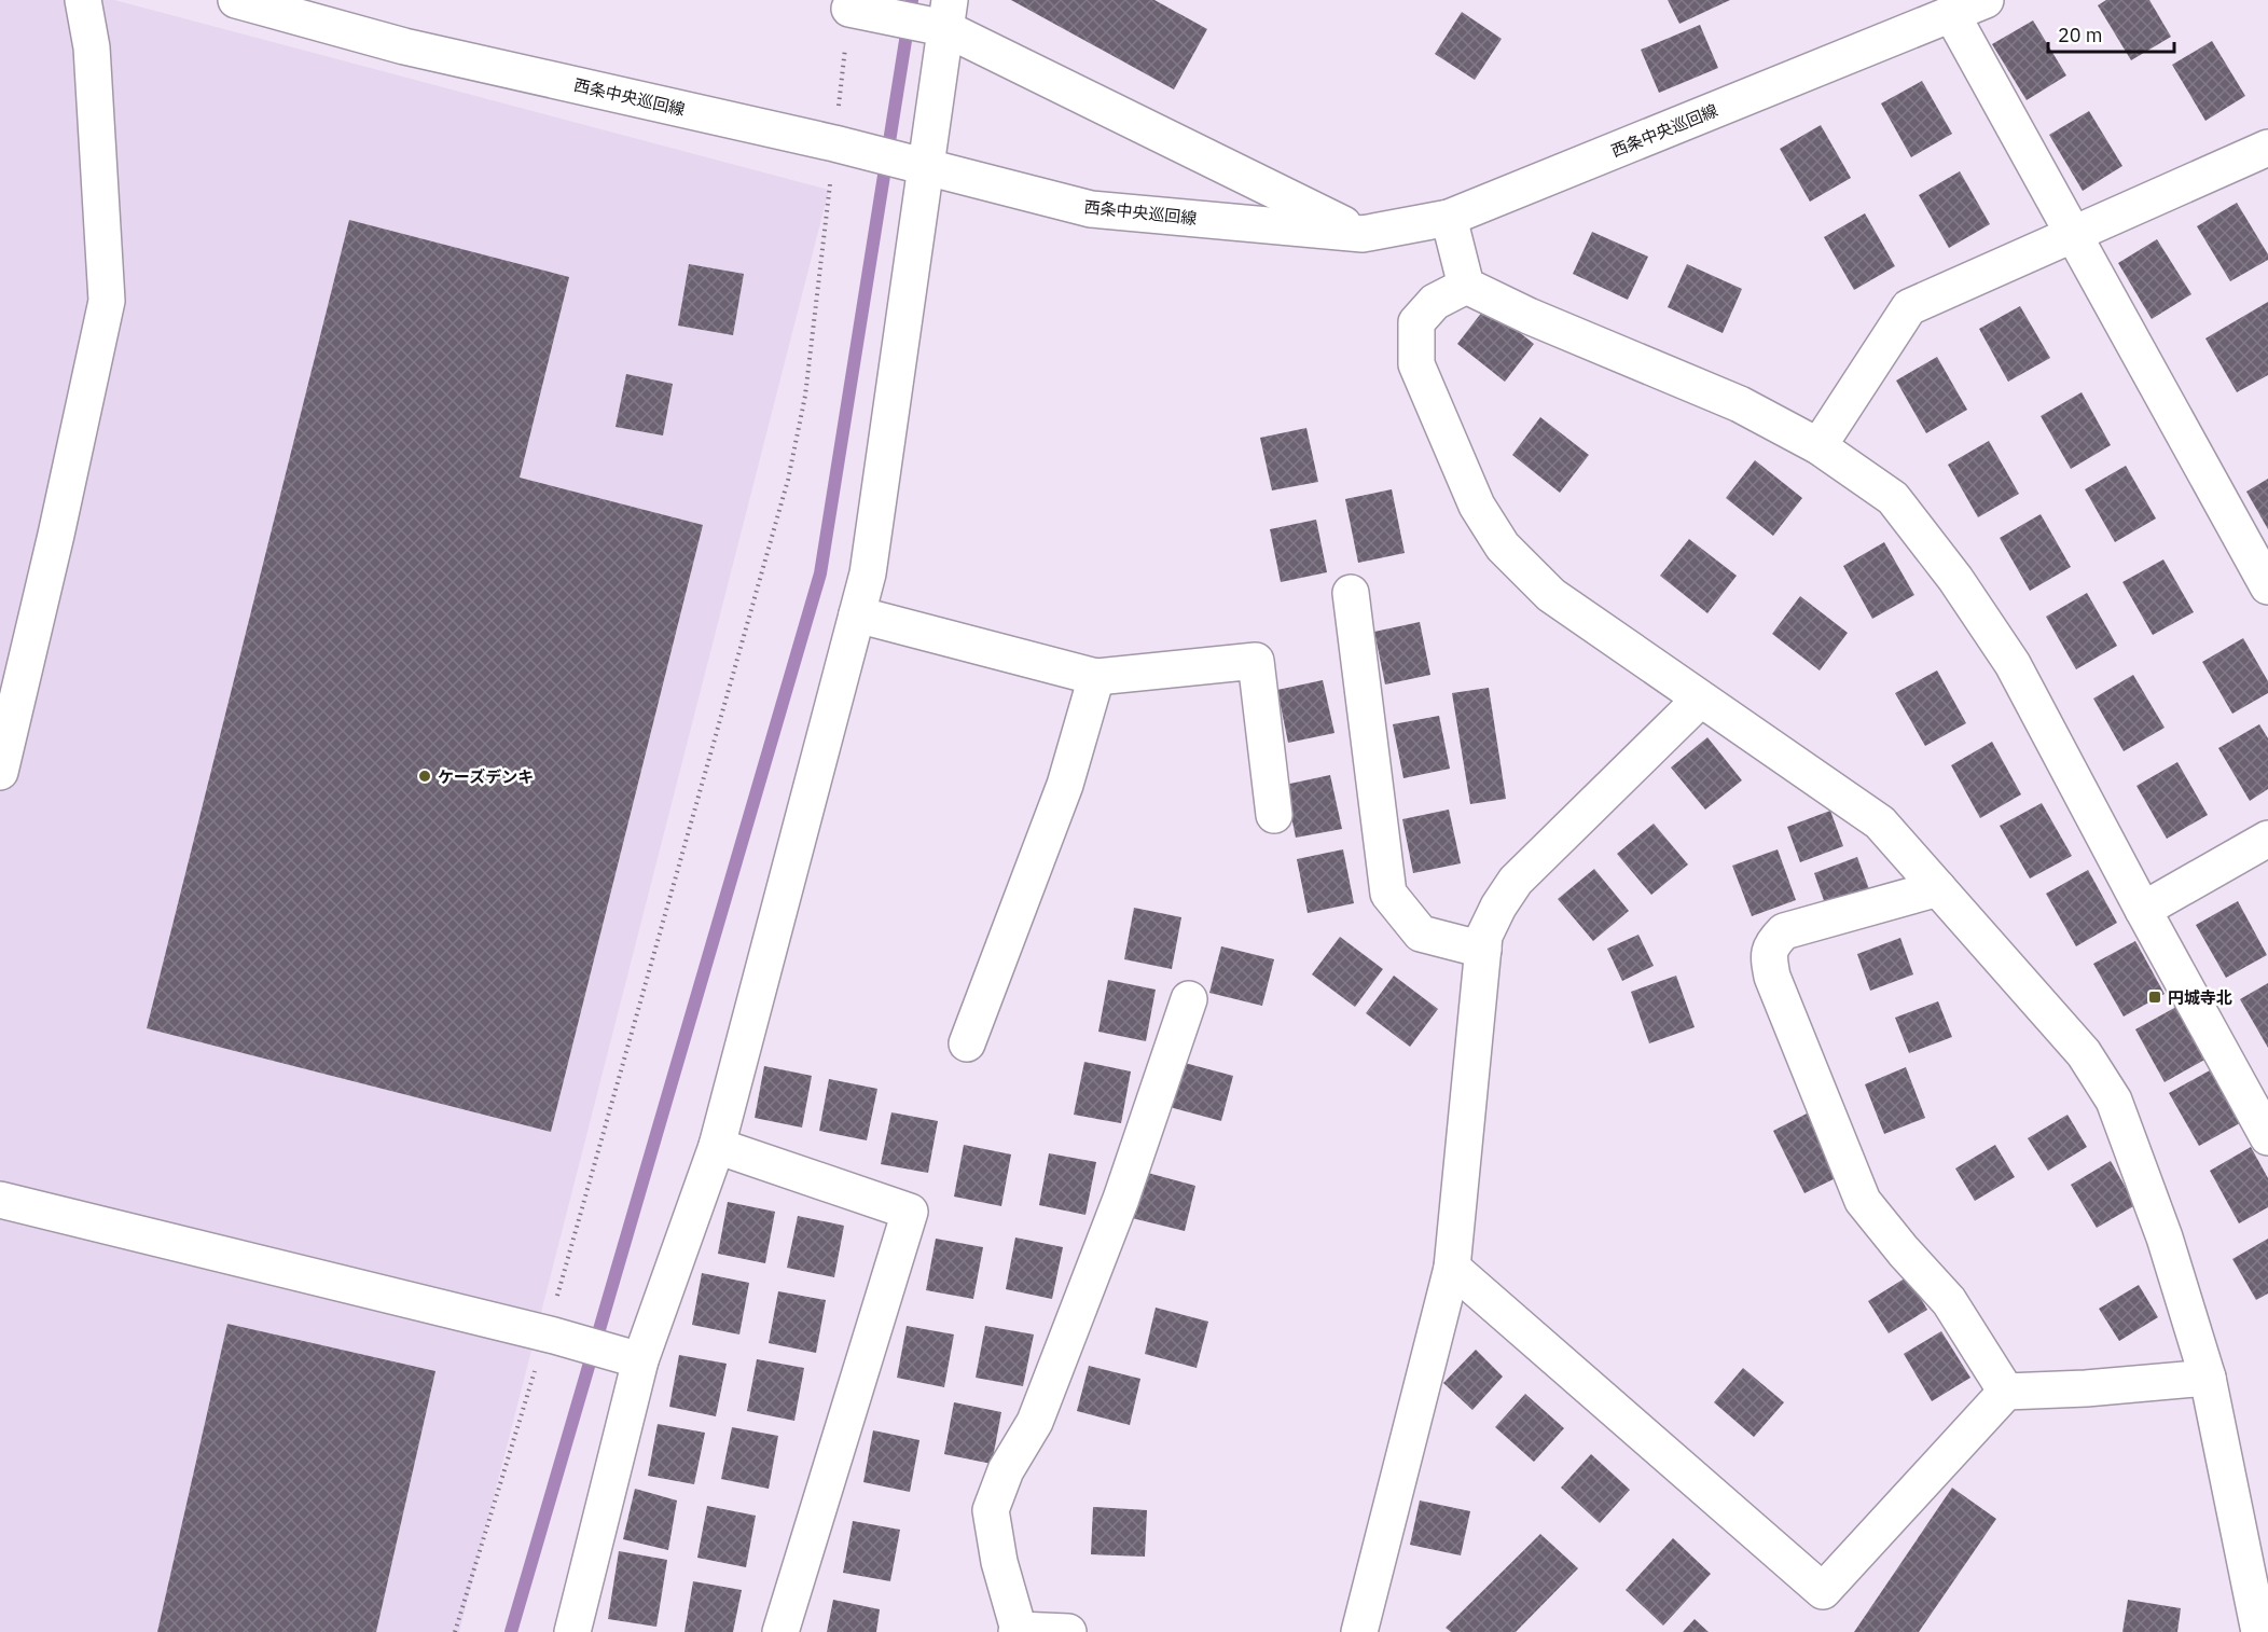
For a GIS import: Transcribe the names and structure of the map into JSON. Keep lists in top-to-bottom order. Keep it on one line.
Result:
{"streets":{"street":["西条中央巡回線"]},"places":{"other":["ケーズデンキ"],"transit":["円城寺北"]},"scale_bar":"20 m"}
